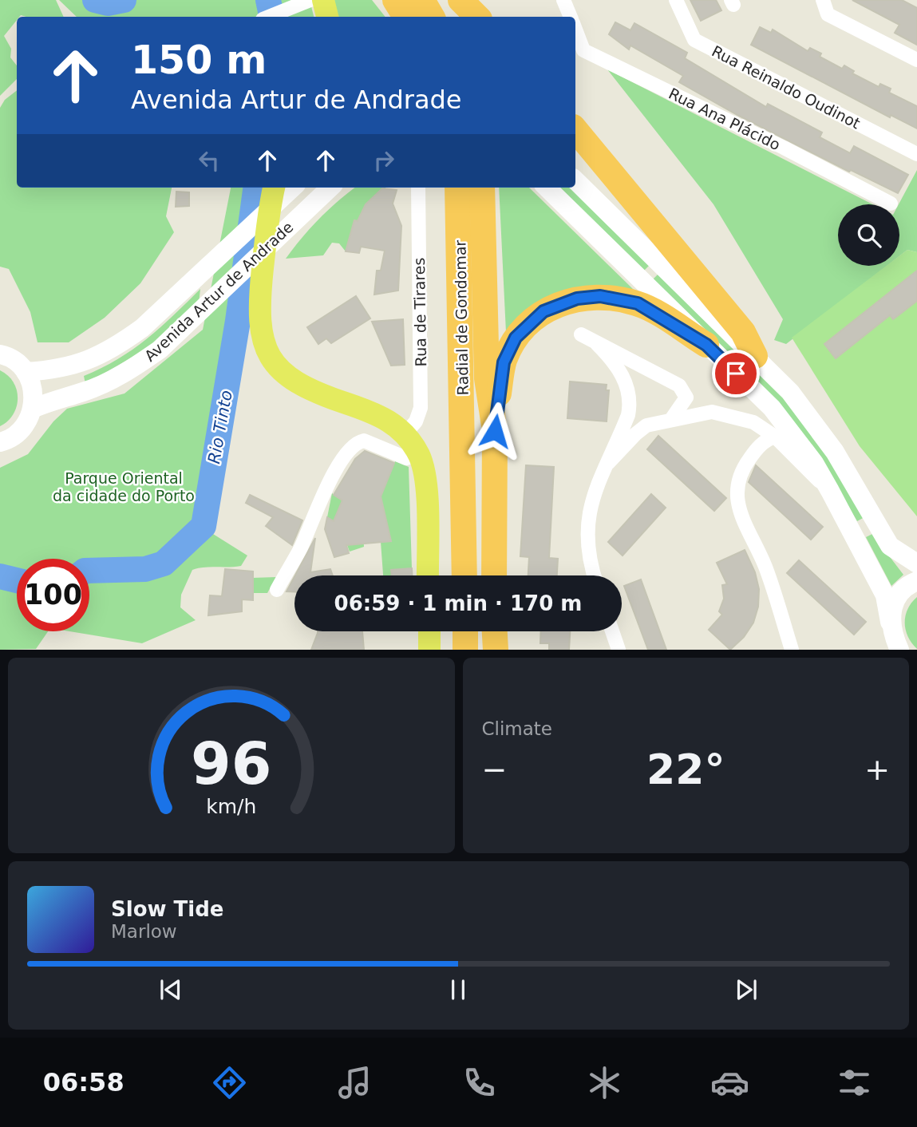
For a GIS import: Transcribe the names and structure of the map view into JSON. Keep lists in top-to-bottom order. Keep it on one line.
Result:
{"streets":{"highway":["Radial de Gondomar"],"main road":["Avenida Artur de Andrade"],"street":["Rua Reinaldo Oudinot","Rua Ana Plácido","Rua de Tirares"]},"water":["Rio Tinto"],"parks":["Parque Oriental da cidade do Porto"],"page":{"turn":["150 m","Avenida Artur de Andrade"],"limit":"100","trip":"06:59 · 1 min · 170 m","tile":"Climate","heat":["−","22°","+"],"song":["Slow Tide","Marlow"],"tabs":"06:58","gauge":["96","km/h"]}}
